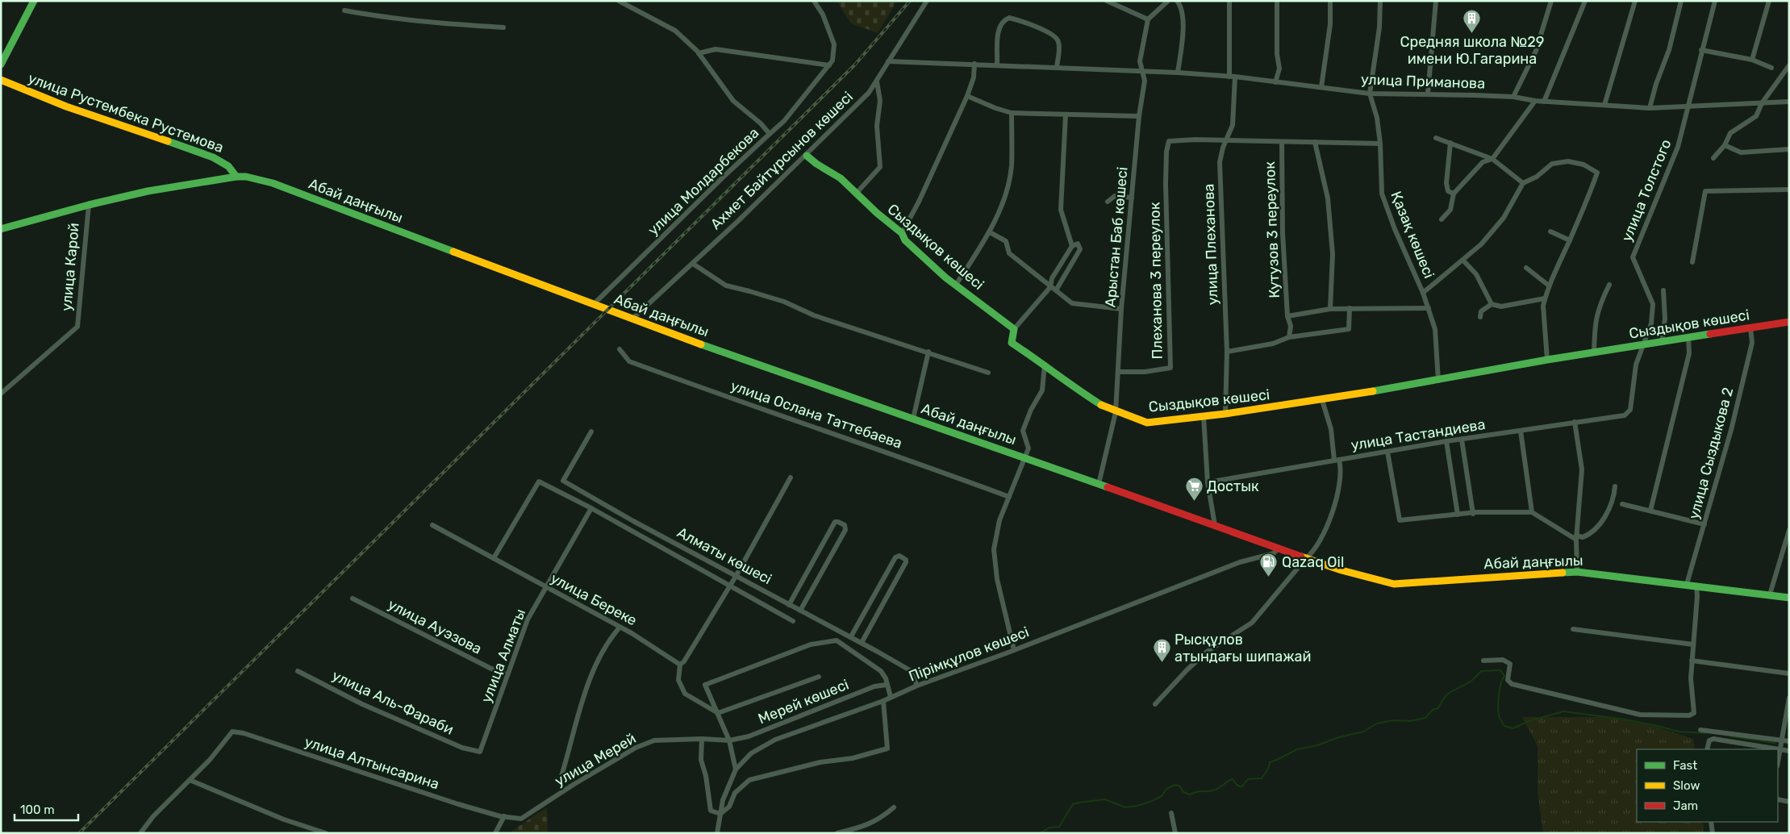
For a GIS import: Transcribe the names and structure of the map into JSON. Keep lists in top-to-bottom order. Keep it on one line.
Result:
{"streets":{"street":["улица Приманова","улица Рустембека Рустемова","Ахмет Байтұрсынов көшесі","улица Молдарбекова","улица Толстого","Абай даңғылы","Кутузов 3 переулок","Қазақ көшесі","Арыстан Баб көшесі","улица Плеханова","Сыздықов көшесі","улица Карой","Плеханова 3 переулок","улица Ослана Таттебаева","улица Тастандиева","улица Сыздыкова 2","Алматы көшесі","улица Береке","улица Ауэзова","Пірімқұлов көшесі","улица Алматы","Мерей көшесі","улица Аль-Фараби","улица Мерей","улица Алтынсарина"]},"crossings":[["улица Приманова","Ахмет Байтұрсынов көшесі"],["улица Приманова","улица Толстого"],["улица Приманова","Қазақ көшесі"],["улица Приманова","Арыстан Баб көшесі"],["улица Приманова","улица Плеханова"],["улица Рустембека Рустемова","Абай даңғылы"],["Ахмет Байтұрсынов көшесі","Абай даңғылы"],["Ахмет Байтұрсынов көшесі","Сыздықов көшесі"],["улица Молдарбекова","Абай даңғылы"],["улица Толстого","Сыздықов көшесі"],["улица Толстого","улица Тастандиева"],["Абай даңғылы","Арыстан Баб көшесі"],["Абай даңғылы","улица Карой"],["Абай даңғылы","улица Сыздыкова 2"],["Абай даңғылы","Пірімқұлов көшесі"],["Кутузов 3 переулок","Қазақ көшесі"],["Қазақ көшесі","Сыздықов көшесі"],["Арыстан Баб көшесі","Сыздықов көшесі"],["Арыстан Баб көшесі","Плеханова 3 переулок"],["улица Плеханова","Сыздықов көшесі"],["улица Плеханова","Плеханова 3 переулок"],["Сыздықов көшесі","улица Сыздыкова 2"],["Алматы көшесі","Пірімқұлов көшесі"],["улица Береке","улица Алматы"],["улица Ауэзова","улица Алматы"],["улица Алматы","улица Аль-Фараби"],["Мерей көшесі","улица Мерей"],["улица Мерей","улица Алтынсарина"]],"places":{"building":["Средняя школа №29 имени Ю.Гагарина","Рысқұлов атындағы шипажай"],"supermarket":["Достык"],"fuel station":["Qazaq Oil"]},"legend":["Fast","Slow","Jam"],"scale_bar":"100 m"}
